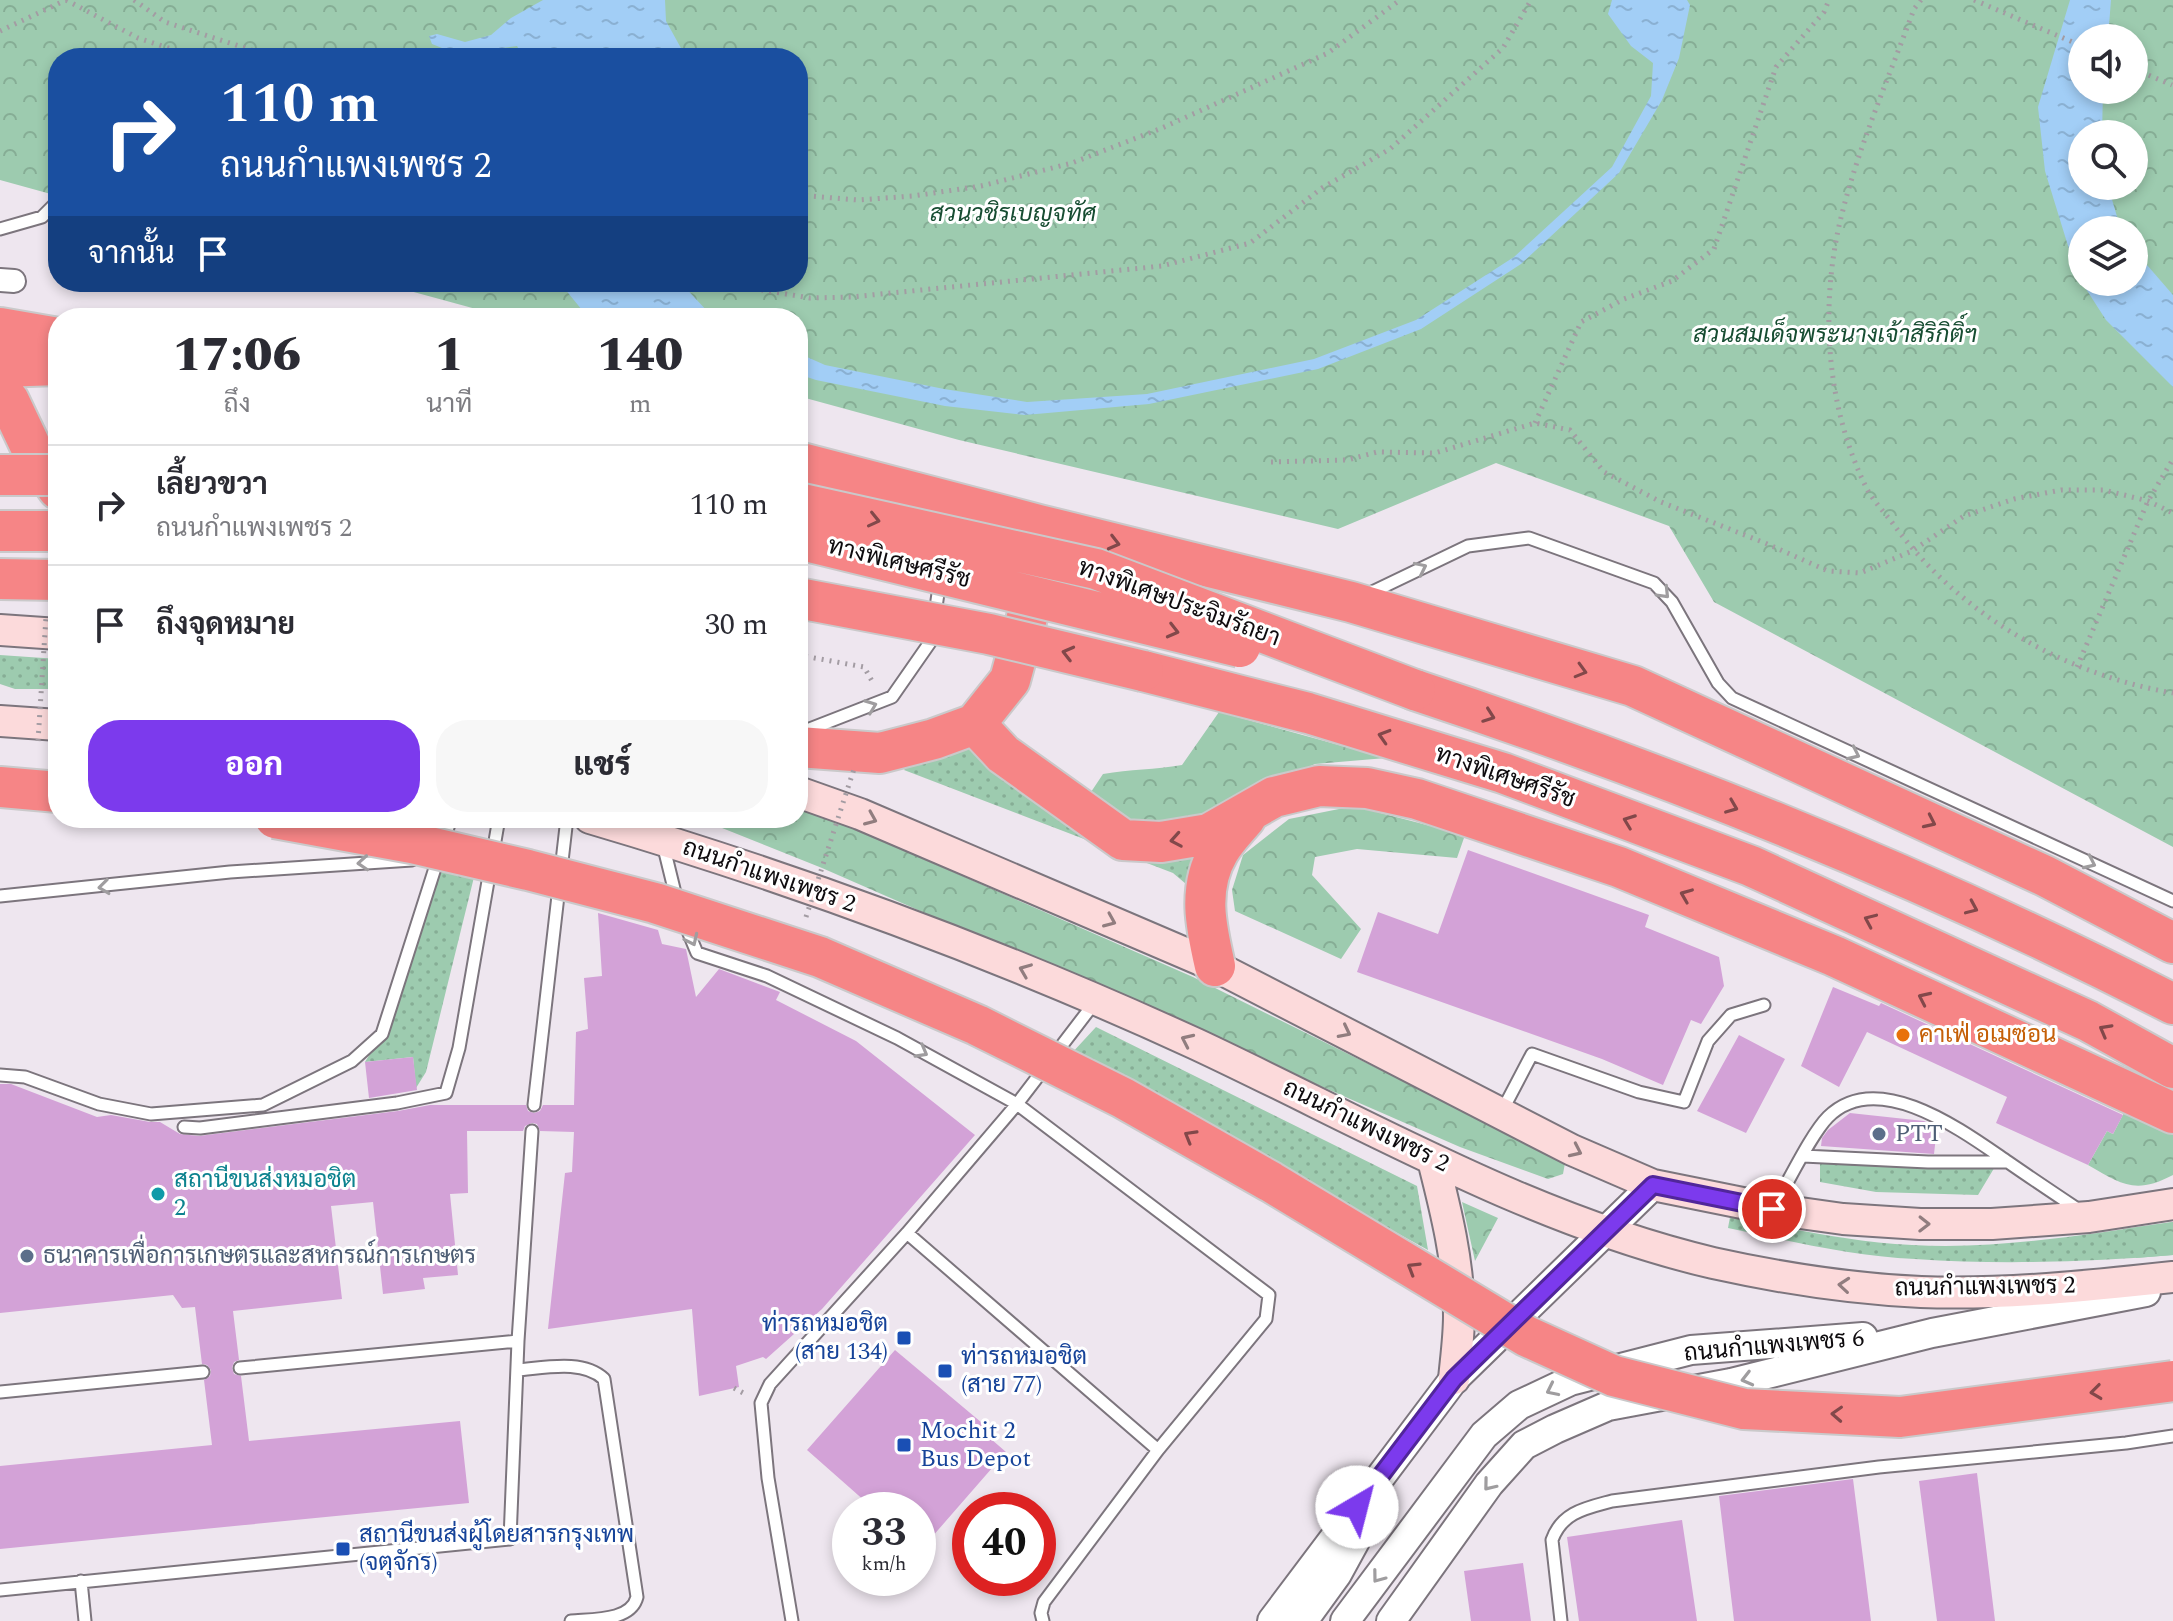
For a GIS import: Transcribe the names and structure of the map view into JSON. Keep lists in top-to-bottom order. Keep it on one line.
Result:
{"streets":{"highway":["ทางพิเศษศรีรัช","ทางพิเศษประจิมรัถยา"],"main road":["ถนนกำแพงเพชร 2"],"street":["ถนนกำแพงเพชร 6"]},"crossings":[["ทางพิเศษศรีรัช","ทางพิเศษประจิมรัถยา"]],"one_way":["ถนนกำแพงเพชร 6"],"parks":["สวนวชิรเบญจทัศ","สวนสมเด็จพระนางเจ้าสิริกิติ์ฯ"],"places":{"other":["คาเฟ่ อเมซอน","PTT","สถานีขนส่งหมอชิต 2","ธนาคารเพื่อการเกษตรและสหกรณ์การเกษตร"],"transit":["ท่ารถหมอชิต (สาย 134)","ท่ารถหมอชิต (สาย 77)","Mochit 2 Bus Depot","สถานีขนส่งผู้โดยสารกรุงเทพ (จตุจักร)"]},"page":{"turn":["110 m","ถนนกำแพงเพชร 2"],"then":"จากนั้น","eta":["17:06","ถึง","1","นาที","140","m"],"list":[{"name":"เลี้ยวขวา","note":"ถนนกำแพงเพชร 2","value":"110 m"},{"name":"ถึงจุดหมาย","value":"30 m"}],"buttons":["ออก","แชร์"],"speed":"33 km/h","limit":"40"}}
